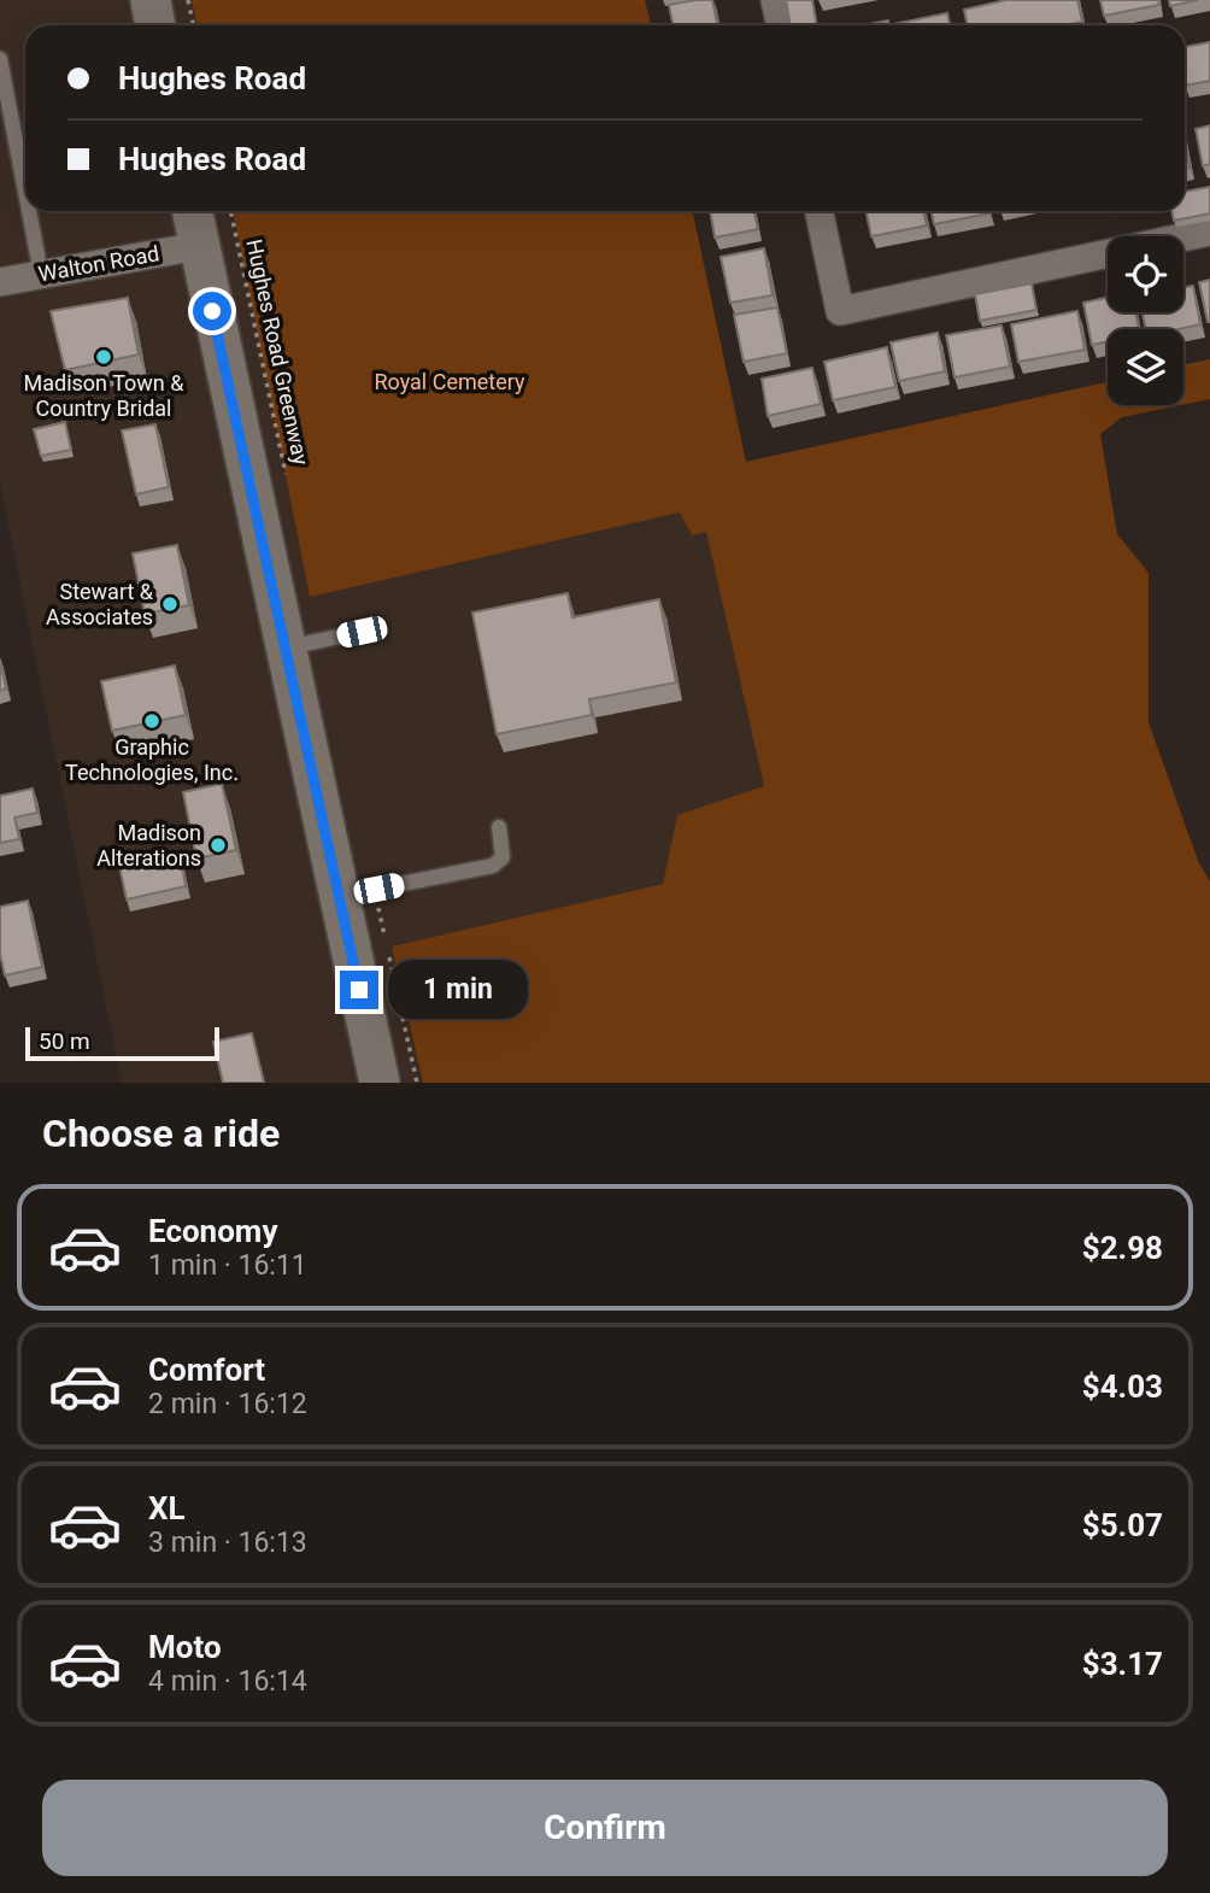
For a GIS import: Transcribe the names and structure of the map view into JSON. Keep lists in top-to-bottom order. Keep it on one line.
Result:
{"streets":{"street":["Walton Road"],"path":["Hughes Road Greenway"]},"parks":["Royal Cemetery"],"places":["Madison Town & Country Bridal","Stewart & Associates","Graphic Technologies, Inc.","Madison Alterations"],"scale_bar":"50 m","page":{"banner":["Hughes Road","Hughes Road"],"bubble":"1 min","scale":"50 m","heading":"Choose a ride","list":[{"name":"Economy","note":"1 min · 16:11","value":"$2.98"},{"name":"Comfort","note":"2 min · 16:12","value":"$4.03"},{"name":"XL","note":"3 min · 16:13","value":"$5.07"},{"name":"Moto","note":"4 min · 16:14","value":"$3.17"}],"buttons":"Confirm"}}
